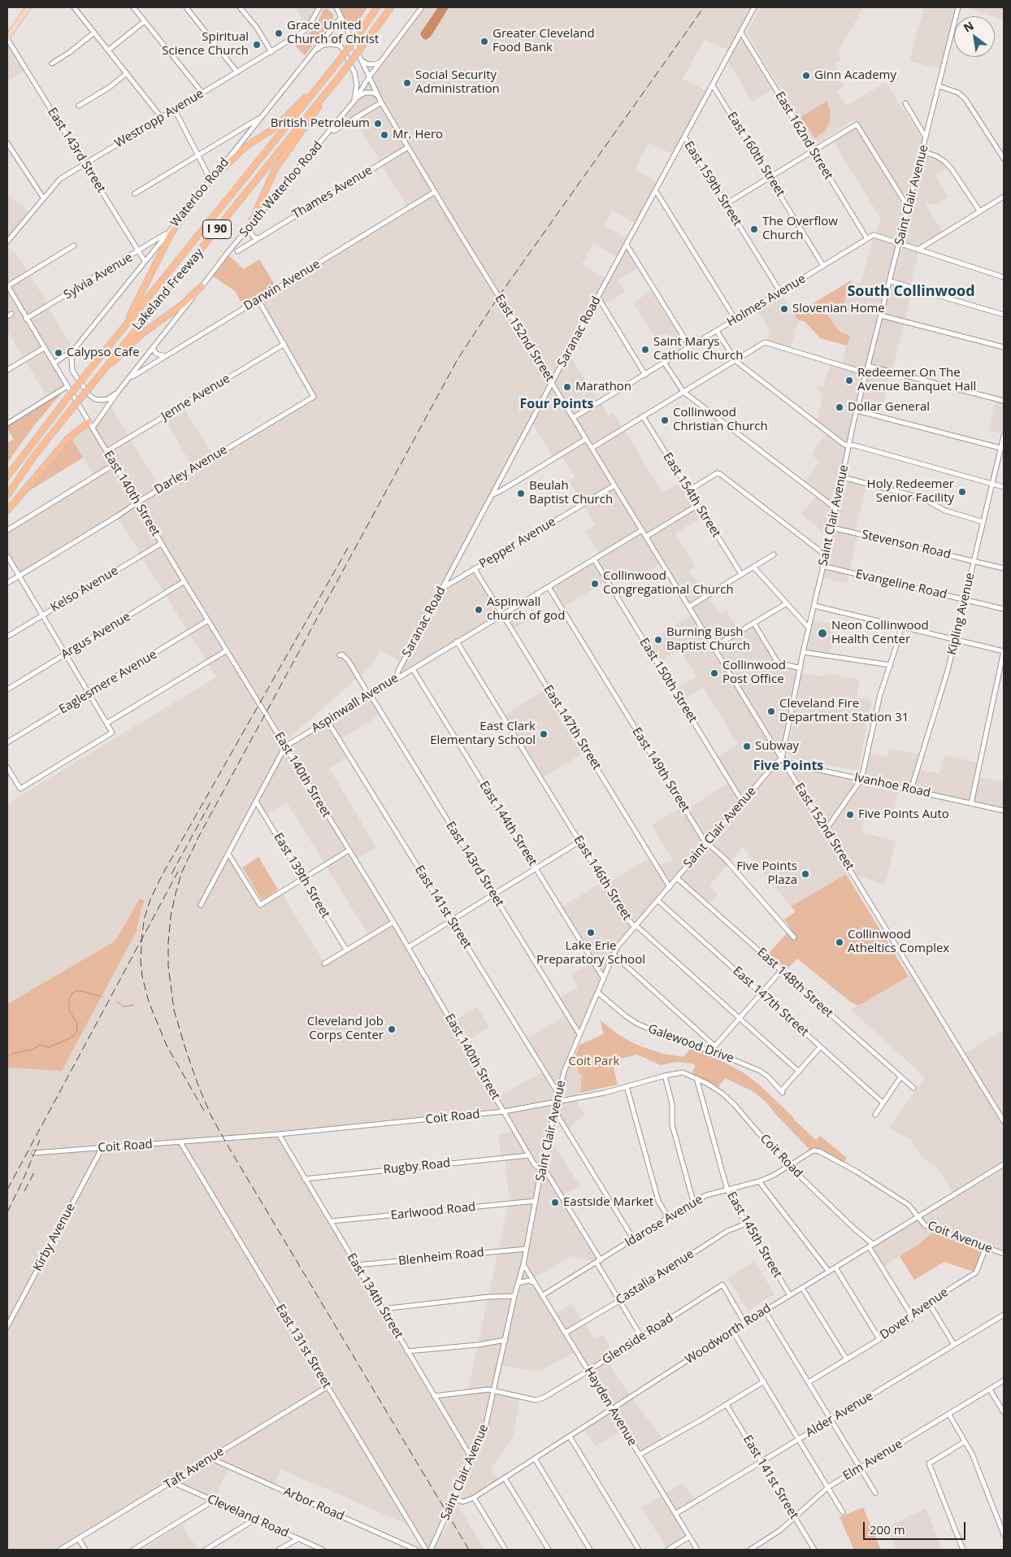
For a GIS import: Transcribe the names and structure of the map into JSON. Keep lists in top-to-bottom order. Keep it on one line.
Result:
{"streets":{"highway":["I 90","Lakeland Freeway"],"street":["Westropp Avenue","East 162nd Street","East 143rd Street","East 160th Street","East 159th Street","South Waterloo Road","Waterloo Road","Thames Avenue","Saint Clair Avenue","Sylvia Avenue","Darwin Avenue","Holmes Avenue","Saranac Road","East 152nd Street","Jenne Avenue","Darley Avenue","East 140th Street","East 154th Street","Pepper Avenue","Stevenson Road","Evangeline Road","Kelso Avenue","Kipling Avenue","Argus Avenue","East 150th Street","Eaglesmere Avenue","Aspinwall Avenue","East 147th Street","East 149th Street","Ivanhoe Road","East 144th Street","East 139th Street","East 146th Street","East 141st Street","East 148th Street","Galewood Drive","Coit Road","Rugby Road","Earlwood Road","Idarose Avenue","East 145th Street","Kirby Avenue","Coit Avenue","Blenheim Road","Castalia Avenue","East 134th Street","Dover Avenue","Woodworth Road","Glenside Road","East 131st Street","Hayden Avenue","Alder Avenue","Elm Avenue","Taft Avenue","Arbor Road","Cleveland Road"]},"crossings":[["Westropp Avenue","East 143rd Street"],["East 162nd Street","Holmes Avenue"],["East 162nd Street","Saranac Road"],["East 143rd Street","Waterloo Road"],["East 143rd Street","Saint Clair Avenue"],["East 143rd Street","Sylvia Avenue"],["East 143rd Street","Aspinwall Avenue"],["East 160th Street","Holmes Avenue"],["East 160th Street","Saranac Road"],["East 159th Street","Holmes Avenue"],["East 159th Street","Saranac Road"],["South Waterloo Road","Darwin Avenue"],["South Waterloo Road","East 152nd Street"],["South Waterloo Road","East 140th Street"],["Waterloo Road","Sylvia Avenue"],["Waterloo Road","East 152nd Street"],["Waterloo Road","East 140th Street"],["Thames Avenue","East 152nd Street"],["Saint Clair Avenue","East 152nd Street"],["Saint Clair Avenue","East 140th Street"],["Saint Clair Avenue","Stevenson Road"],["Saint Clair Avenue","Evangeline Road"],["Saint Clair Avenue","East 150th Street"],["Saint Clair Avenue","East 147th Street"],["Saint Clair Avenue","East 149th Street"],["Saint Clair Avenue","Ivanhoe Road"],["Saint Clair Avenue","East 144th Street"],["Saint Clair Avenue","East 146th Street"],["Saint Clair Avenue","East 141st Street"],["Saint Clair Avenue","East 148th Street"],["Saint Clair Avenue","Galewood Drive"],["Saint Clair Avenue","Coit Road"],["Saint Clair Avenue","Earlwood Road"],["Saint Clair Avenue","Blenheim Road"],["Saint Clair Avenue","East 134th Street"],["Saint Clair Avenue","Woodworth Road"],["Saint Clair Avenue","Glenside Road"],["Saint Clair Avenue","Hayden Avenue"],["Sylvia Avenue","East 140th Street"],["Darwin Avenue","East 152nd Street"],["Holmes Avenue","East 152nd Street"],["Saranac Road","East 152nd Street"],["Saranac Road","Pepper Avenue"],["Saranac Road","Aspinwall Avenue"],["East 152nd Street","Pepper Avenue"],["East 152nd Street","Aspinwall Avenue"],["East 152nd Street","Ivanhoe Road"],["Jenne Avenue","Darley Avenue"],["Jenne Avenue","East 140th Street"],["Darley Avenue","East 140th Street"],["East 140th Street","Kelso Avenue"],["East 140th Street","Argus Avenue"],["East 140th Street","Eaglesmere Avenue"],["East 140th Street","Aspinwall Avenue"],["East 140th Street","Coit Road"],["East 140th Street","Rugby Road"],["East 140th Street","Idarose Avenue"],["East 140th Street","Castalia Avenue"],["East 140th Street","Glenside Road"],["Pepper Avenue","East 147th Street"],["Stevenson Road","Kipling Avenue"],["Evangeline Road","Kipling Avenue"],["Kipling Avenue","Ivanhoe Road"],["East 150th Street","Aspinwall Avenue"],["Aspinwall Avenue","East 147th Street"],["Aspinwall Avenue","East 149th Street"],["Aspinwall Avenue","East 144th Street"],["Aspinwall Avenue","East 146th Street"],["Aspinwall Avenue","East 141st Street"],["East 146th Street","Galewood Drive"],["East 141st Street","Alder Avenue"],["East 141st Street","Elm Avenue"],["Coit Road","Idarose Avenue"],["Coit Road","East 145th Street"],["Coit Road","Kirby Avenue"],["Coit Road","East 134th Street"],["Coit Road","Woodworth Road"],["Coit Road","East 131st Street"],["Rugby Road","East 134th Street"],["Earlwood Road","East 134th Street"],["Idarose Avenue","East 145th Street"],["Idarose Avenue","Coit Avenue"],["Idarose Avenue","Hayden Avenue"],["East 145th Street","Castalia Avenue"],["East 145th Street","Woodworth Road"],["Coit Avenue","Dover Avenue"],["Coit Avenue","Woodworth Road"],["Blenheim Road","East 134th Street"],["Castalia Avenue","Hayden Avenue"],["East 134th Street","Glenside Road"],["Woodworth Road","Glenside Road"],["Woodworth Road","Hayden Avenue"],["Glenside Road","Hayden Avenue"],["East 131st Street","Taft Avenue"],["Hayden Avenue","Alder Avenue"],["Taft Avenue","Arbor Road"],["Taft Avenue","Cleveland Road"]],"districts":["South Collinwood","Four Points","Five Points"],"parks":["Coit Park"],"places":["Grace United Church of Christ","Greater Cleveland Food Bank","Spiritual Science Church","Ginn Academy","Social Security Administration","British Petroleum","Mr. Hero","The Overflow Church","Slovenian Home","Saint Marys Catholic Church","Calypso Cafe","Redeemer On The Avenue Banquet Hall","Marathon","Dollar General","Collinwood Christian Church","Holy Redeemer Senior Facility","Beulah Baptist Church","Collinwood Congregational Church","Aspinwall church of god","Neon Collinwood Health Center","Burning Bush Baptist Church","Collinwood Post Office","Cleveland Fire Department Station 31","East Clark Elementary School","Subway","Five Points Auto","Five Points Plaza","Lake Erie Preparatory School","Collinwood Atheltics Complex","Cleveland Job Corps Center","Eastside Market"],"scale_bar":"200 m","north":"top left"}
